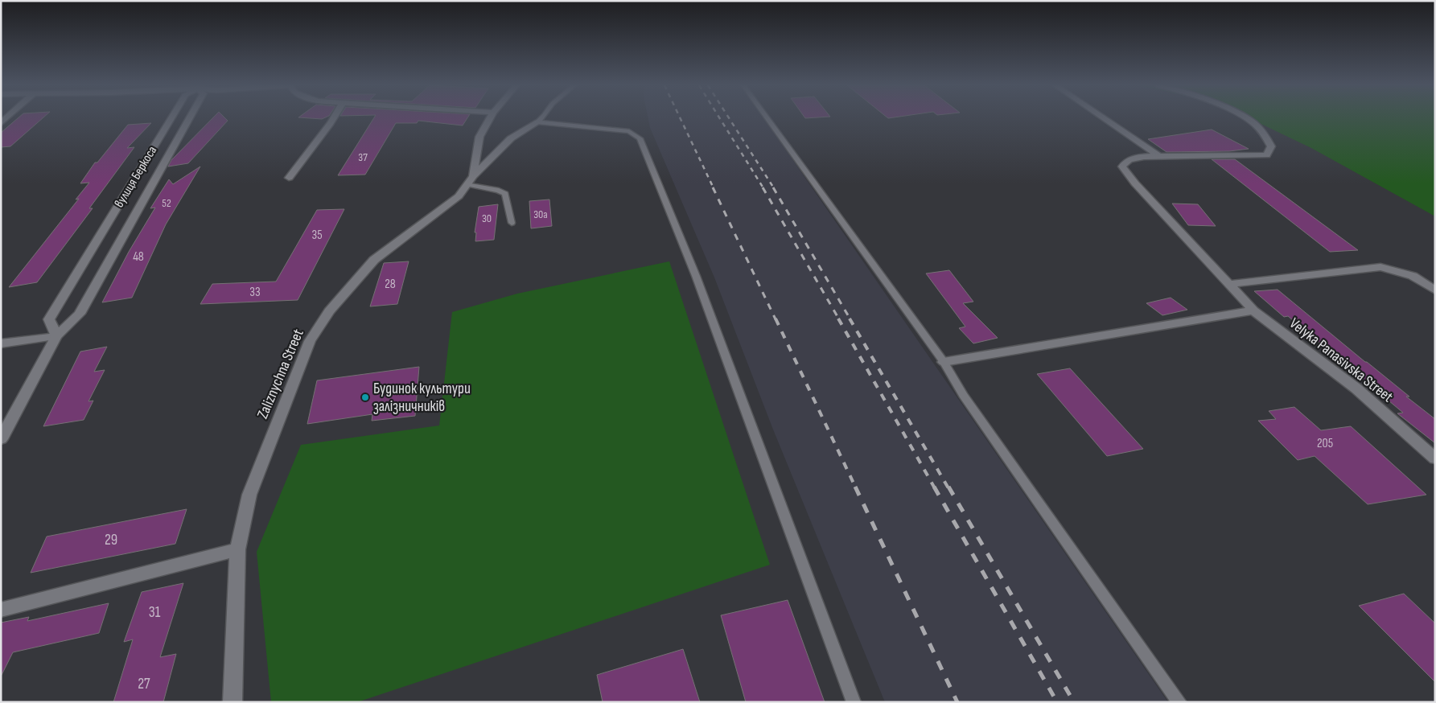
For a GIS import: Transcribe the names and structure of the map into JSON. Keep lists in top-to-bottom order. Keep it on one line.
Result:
{"streets":{"street":["вулиця Беркоса","Velyka Panasivska Street","Zaliznychna Street"]},"places":["Будинок культури залізничників"],"house_numbers":["37","52","30а","30","35","48","28","33","205","29","31","27"]}
